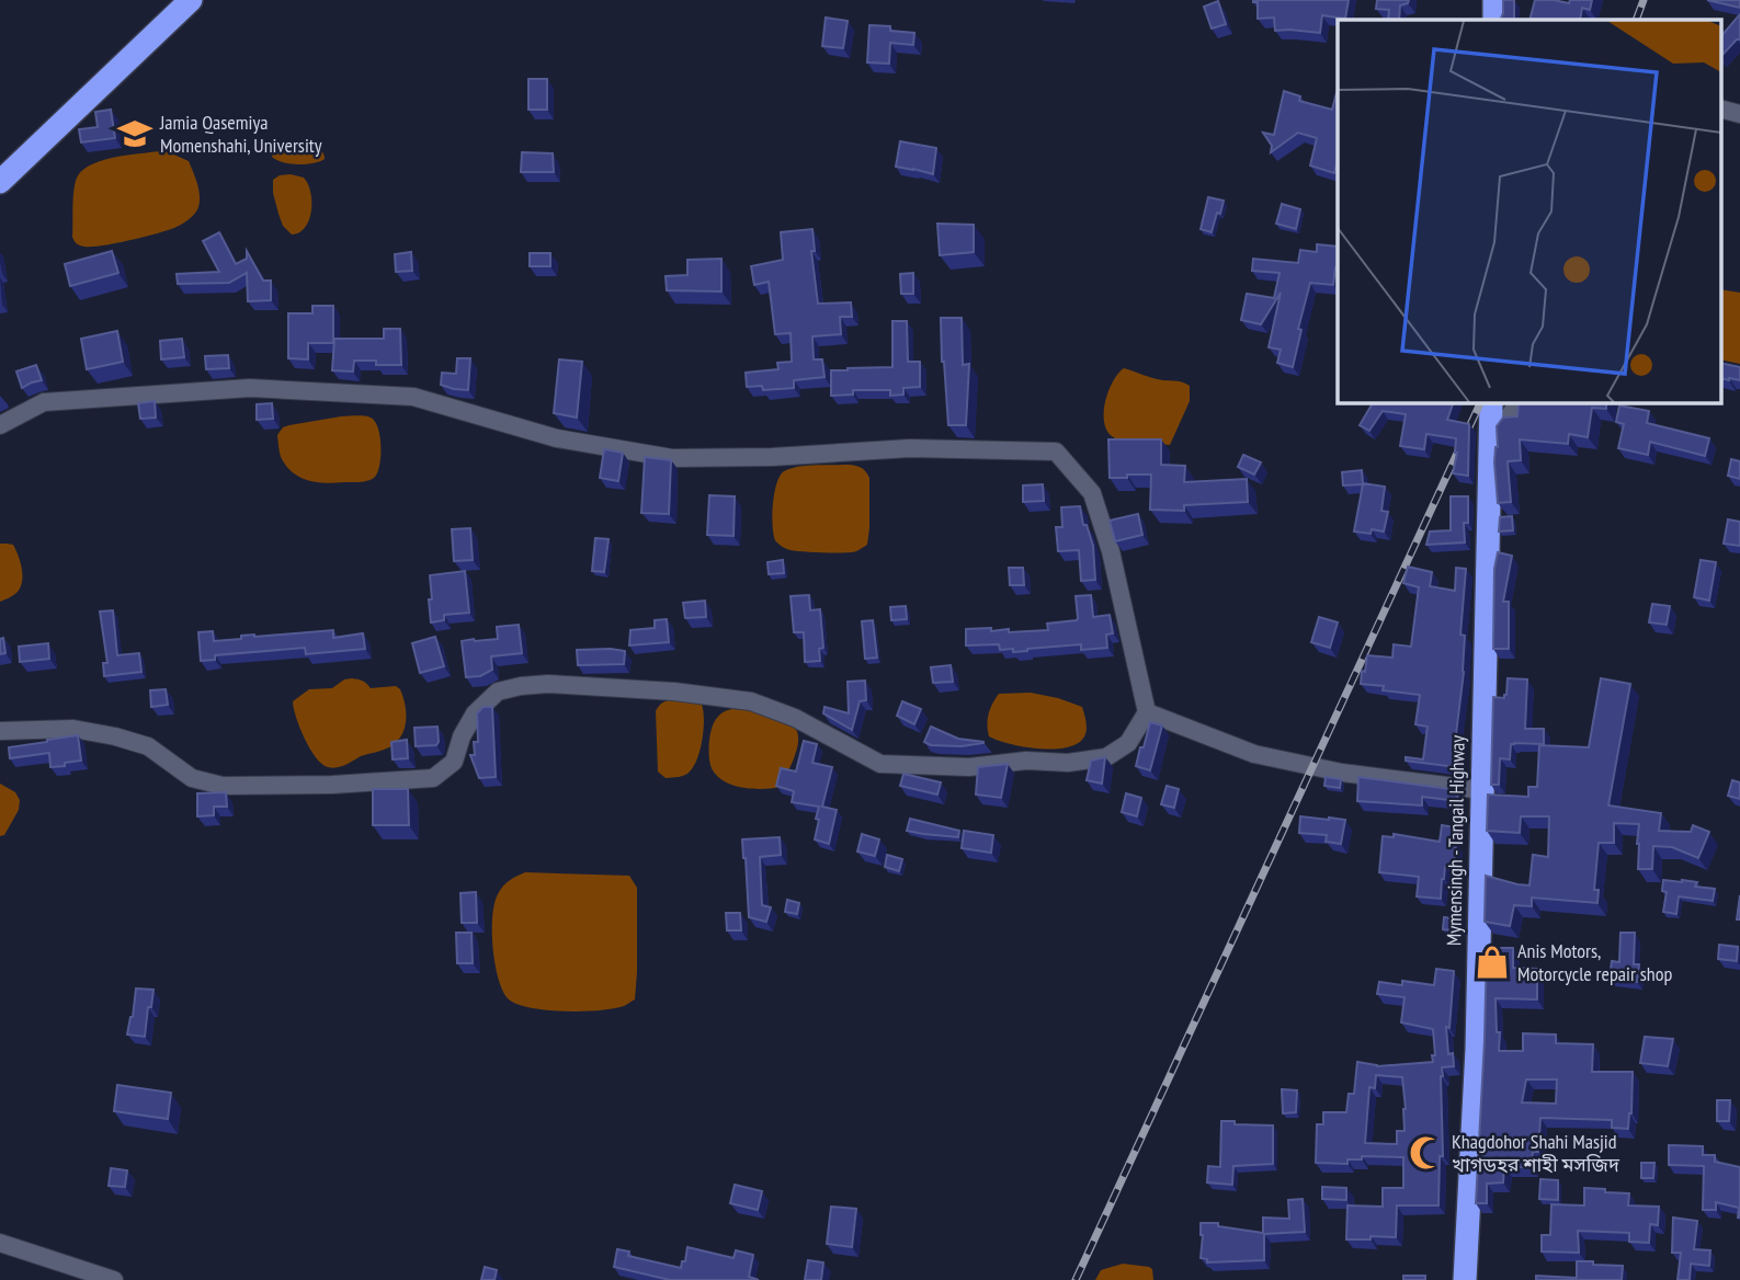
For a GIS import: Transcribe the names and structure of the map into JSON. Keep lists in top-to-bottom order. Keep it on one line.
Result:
{"streets":{"highway":["Mymensingh - Tangail Highway"]},"places":{"school or university":["Jamia Qasemiya Momenshahi, University"],"shop":["Anis Motors, Motorcycle repair shop"],"mosque":["Khagdohor Shahi Masjid খাগডহর শাহী মসজিদ"]}}
